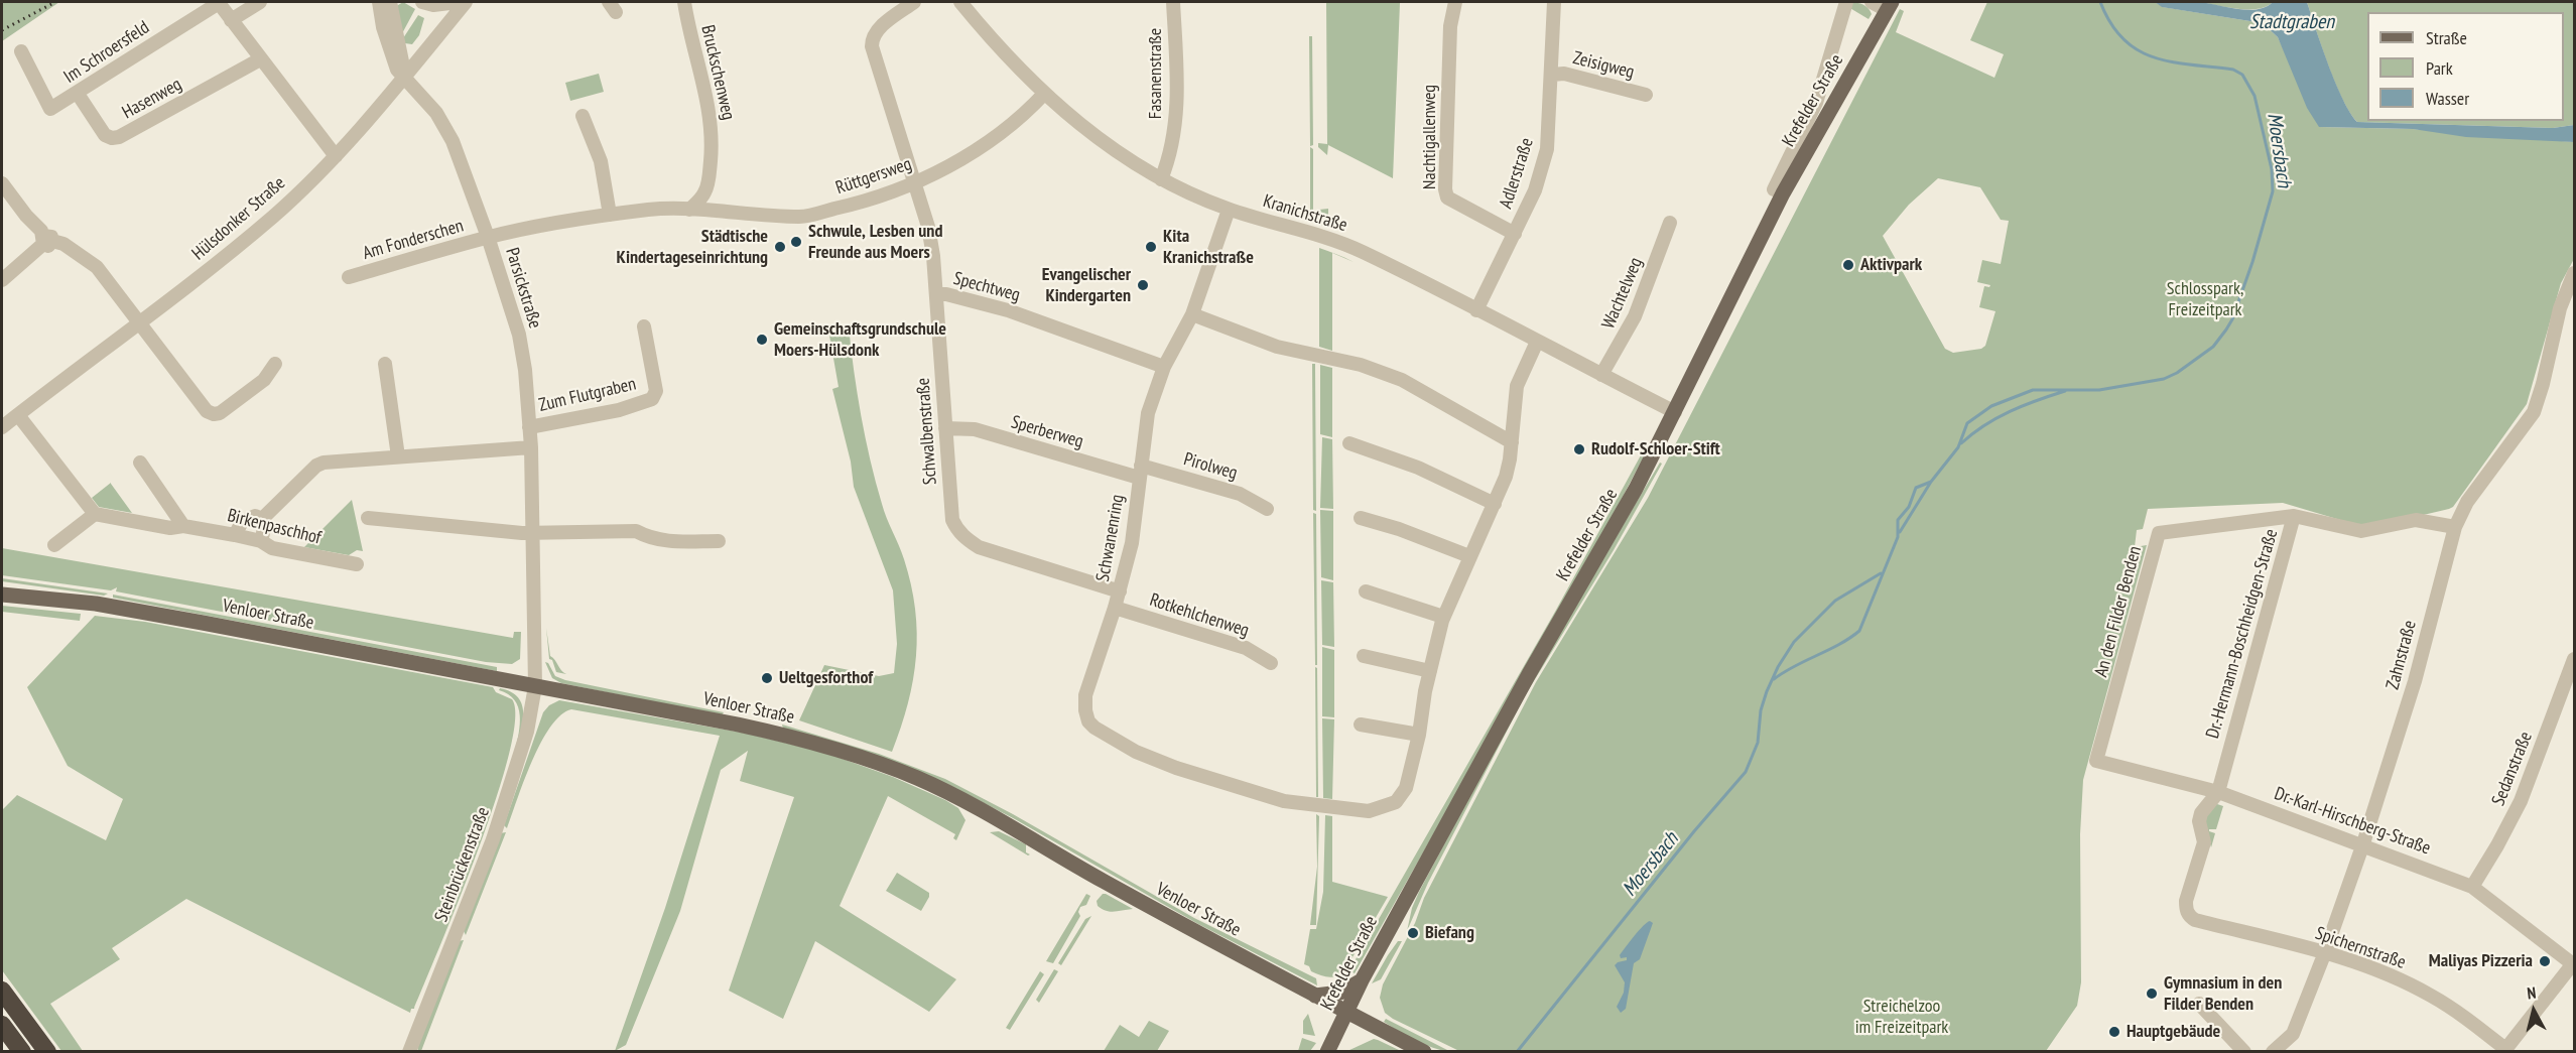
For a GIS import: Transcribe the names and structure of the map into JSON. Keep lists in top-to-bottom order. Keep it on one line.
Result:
{"streets":{"main road":["Krefelder Straße","Venloer Straße"],"street":["Im Schroersfeld","Zeisigweg","Bruckschenweg","Fasanenstraße","Hasenweg","Nachtigallenweg","Adlerstraße","Rüttgersweg","Kranichstraße","Hülsdonker Straße","Am Fonderschen","Spechtweg","Parsickstraße","Wachtelweg","Zum Flutgraben","Schwalbenstraße","Sperberweg","Pirolweg","Birkenpaschhof","Schwanenring","An den Filder Benden","Rotkehlchenweg","Dr.-Hermann-Boschheidgen-Straße","Zahnstraße","Sedanstraße","Dr.-Karl-Hirschberg-Straße","Steinbrückenstraße","Spichernstraße"]},"crossings":[["Im Schroersfeld","Hasenweg"],["Im Schroersfeld","Hülsdonker Straße"],["Zeisigweg","Adlerstraße"],["Bruckschenweg","Rüttgersweg"],["Fasanenstraße","Kranichstraße"],["Krefelder Straße","Kranichstraße"],["Krefelder Straße","Venloer Straße"],["Nachtigallenweg","Adlerstraße"],["Adlerstraße","Kranichstraße"],["Rüttgersweg","Kranichstraße"],["Rüttgersweg","Schwalbenstraße"],["Kranichstraße","Wachtelweg"],["Kranichstraße","Schwanenring"],["Hülsdonker Straße","Parsickstraße"],["Am Fonderschen","Parsickstraße"],["Spechtweg","Schwalbenstraße"],["Spechtweg","Schwanenring"],["Parsickstraße","Zum Flutgraben"],["Parsickstraße","Venloer Straße"],["Parsickstraße","Steinbrückenstraße"],["Schwalbenstraße","Sperberweg"],["Schwalbenstraße","Schwanenring"],["Sperberweg","Pirolweg"],["Sperberweg","Schwanenring"],["Pirolweg","Schwanenring"],["Schwanenring","Rotkehlchenweg"],["An den Filder Benden","Dr.-Hermann-Boschheidgen-Straße"],["An den Filder Benden","Dr.-Karl-Hirschberg-Straße"],["Venloer Straße","Steinbrückenstraße"],["Dr.-Hermann-Boschheidgen-Straße","Zahnstraße"],["Dr.-Hermann-Boschheidgen-Straße","Dr.-Karl-Hirschberg-Straße"],["Dr.-Hermann-Boschheidgen-Straße","Spichernstraße"],["Zahnstraße","Dr.-Karl-Hirschberg-Straße"],["Zahnstraße","Spichernstraße"],["Sedanstraße","Dr.-Karl-Hirschberg-Straße"]],"water":["Stadtgraben","Moersbach"],"parks":["Schlosspark, Freizeitpark","Streichelzoo im Freizeitpark"],"places":["Schwule, Lesben und Freunde aus Moers","Städtische Kindertageseinrichtung","Kita Kranichstraße","Aktivpark","Evangelischer Kindergarten","Gemeinschaftsgrundschule Moers-Hülsdonk","Rudolf-Schloer-Stift","Ueltgesforthof","Biefang","Maliyas Pizzeria","Gymnasium in den Filder Benden","Hauptgebäude"],"legend":["Straße","Park","Wasser"],"north":"top"}
